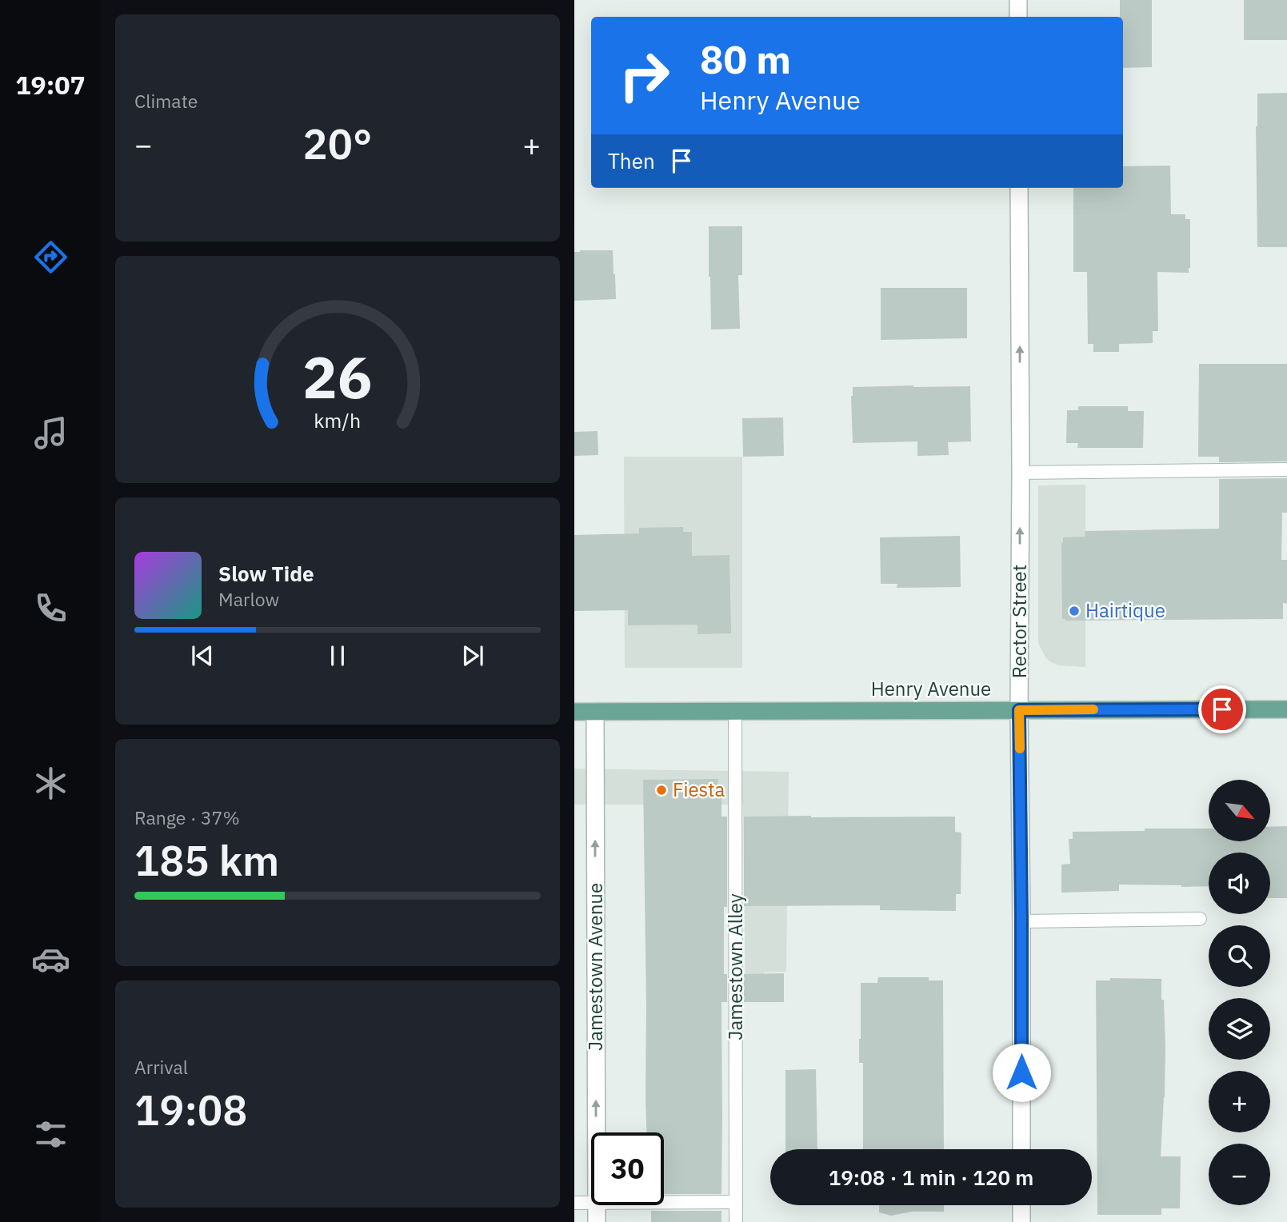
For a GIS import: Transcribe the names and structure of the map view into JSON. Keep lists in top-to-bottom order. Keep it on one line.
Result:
{"streets":{"main road":["Henry Avenue"],"street":["Rector Street","Jamestown Avenue"],"lane":["Jamestown Alley"]},"crossings":[["Rector Street","Henry Avenue"],["Henry Avenue","Jamestown Avenue"],["Henry Avenue","Jamestown Alley"]],"one_way":["Rector Street","Jamestown Avenue"],"places":["Hairtique","Fiesta"],"north":"bottom right","page":{"tabs":"19:07","tile":["Climate",["Range · 37%","185 km"],["Arrival","19:08"]],"turn":["80 m","Henry Avenue"],"heat":["−","20°","+"],"then":"Then","song":["Slow Tide","Marlow"],"map_buttons":["+","−"],"limit":"30","trip":"19:08 · 1 min · 120 m","gauge":["26","km/h"]}}
